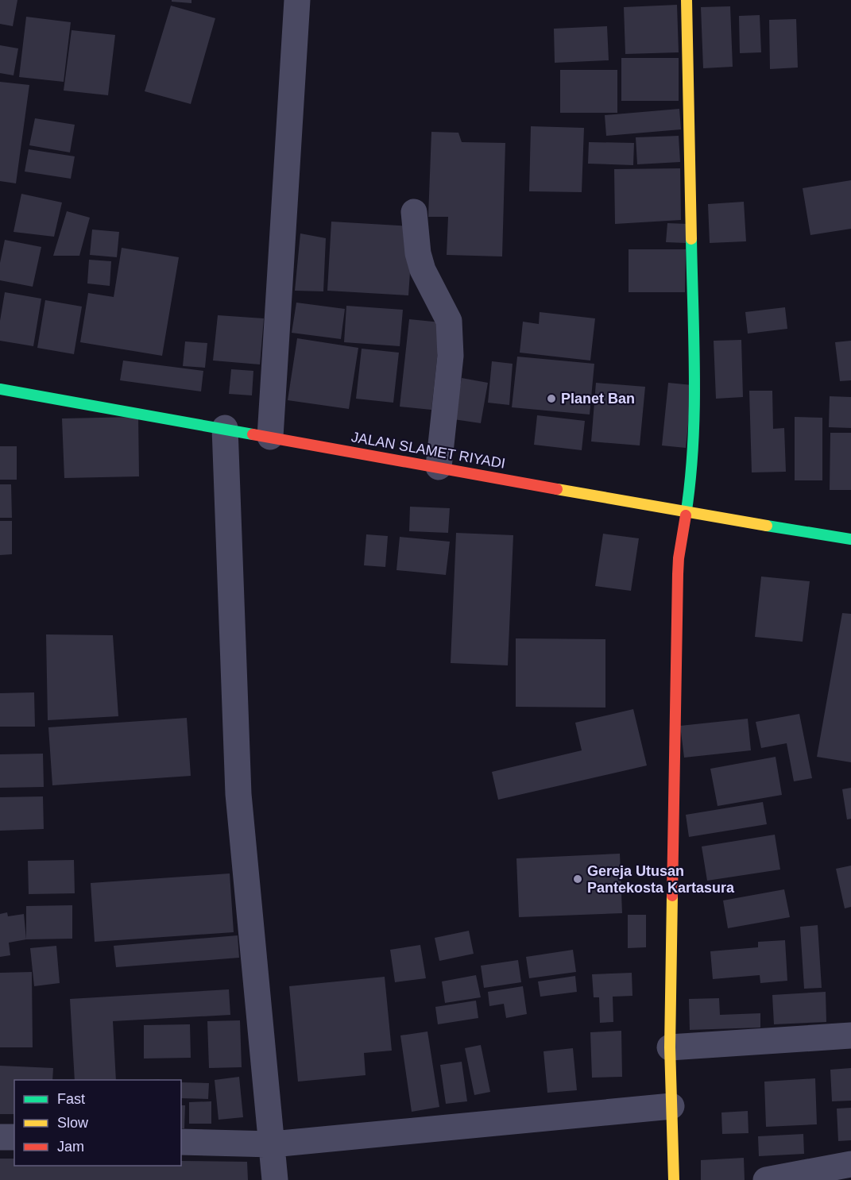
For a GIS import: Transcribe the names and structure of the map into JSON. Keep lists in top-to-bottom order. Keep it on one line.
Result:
{"streets":{"street":["JALAN SLAMET RIYADI"]},"places":["Planet Ban","Gereja Utusan Pantekosta Kartasura"],"legend":["Fast","Slow","Jam"]}
